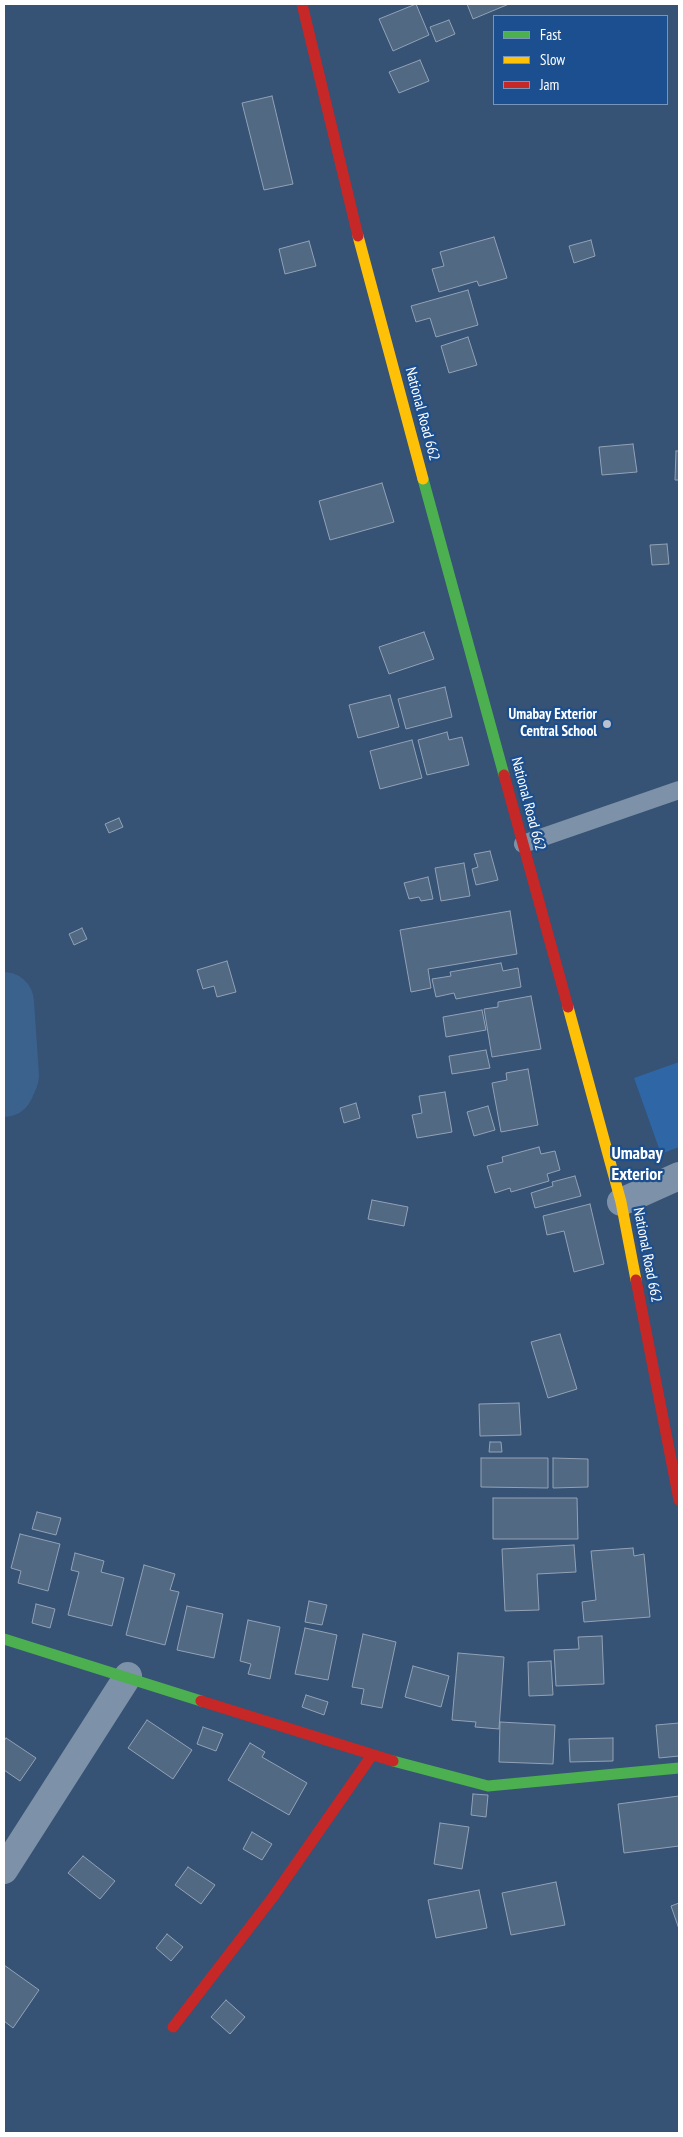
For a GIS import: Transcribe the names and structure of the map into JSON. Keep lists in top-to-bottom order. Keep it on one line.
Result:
{"streets":{"main road":["National Road 662"]},"districts":["Umabay Exterior"],"places":["Umabay Exterior Central School"],"legend":["Fast","Slow","Jam"]}
